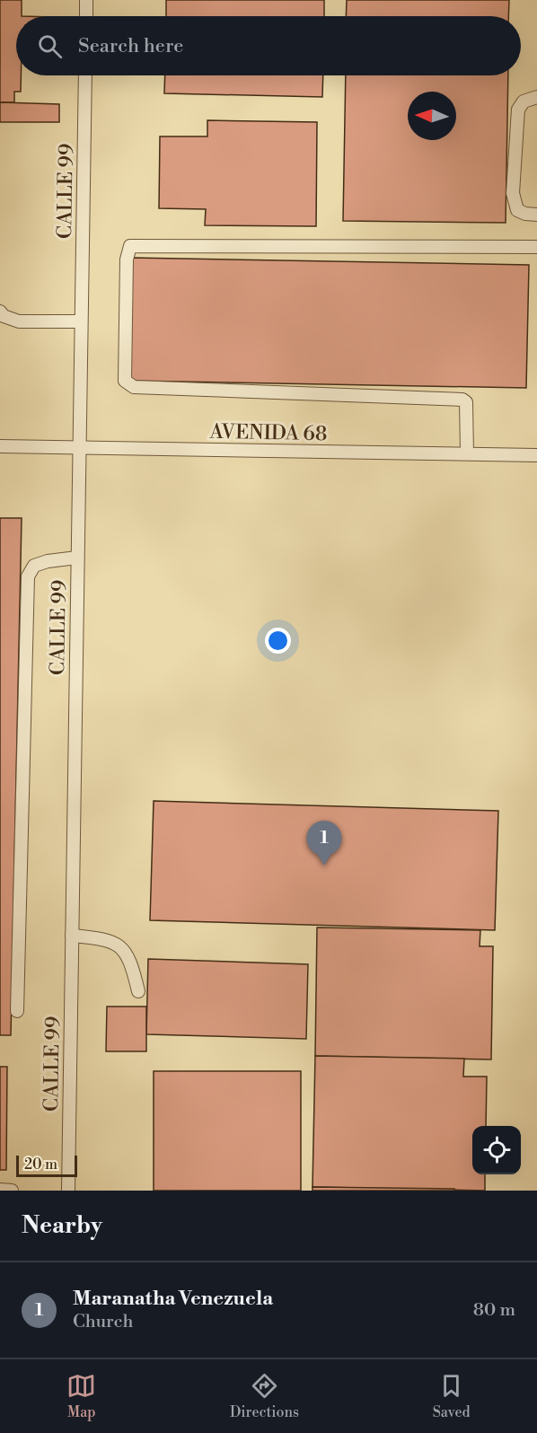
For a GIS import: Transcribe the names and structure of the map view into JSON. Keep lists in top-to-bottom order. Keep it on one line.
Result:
{"streets":{"lane":["CALLE 99","AVENIDA 68"]},"crossings":[["CALLE 99","AVENIDA 68"]],"scale_bar":"20 m","north":"left","page":{"search":"Search here","pins":"1","scale":"20 m","heading":"Nearby","list":[{"mark":"1","name":"Maranatha Venezuela","note":"Church","value":"80 m"}],"nav":["Map","Directions","Saved"]}}
